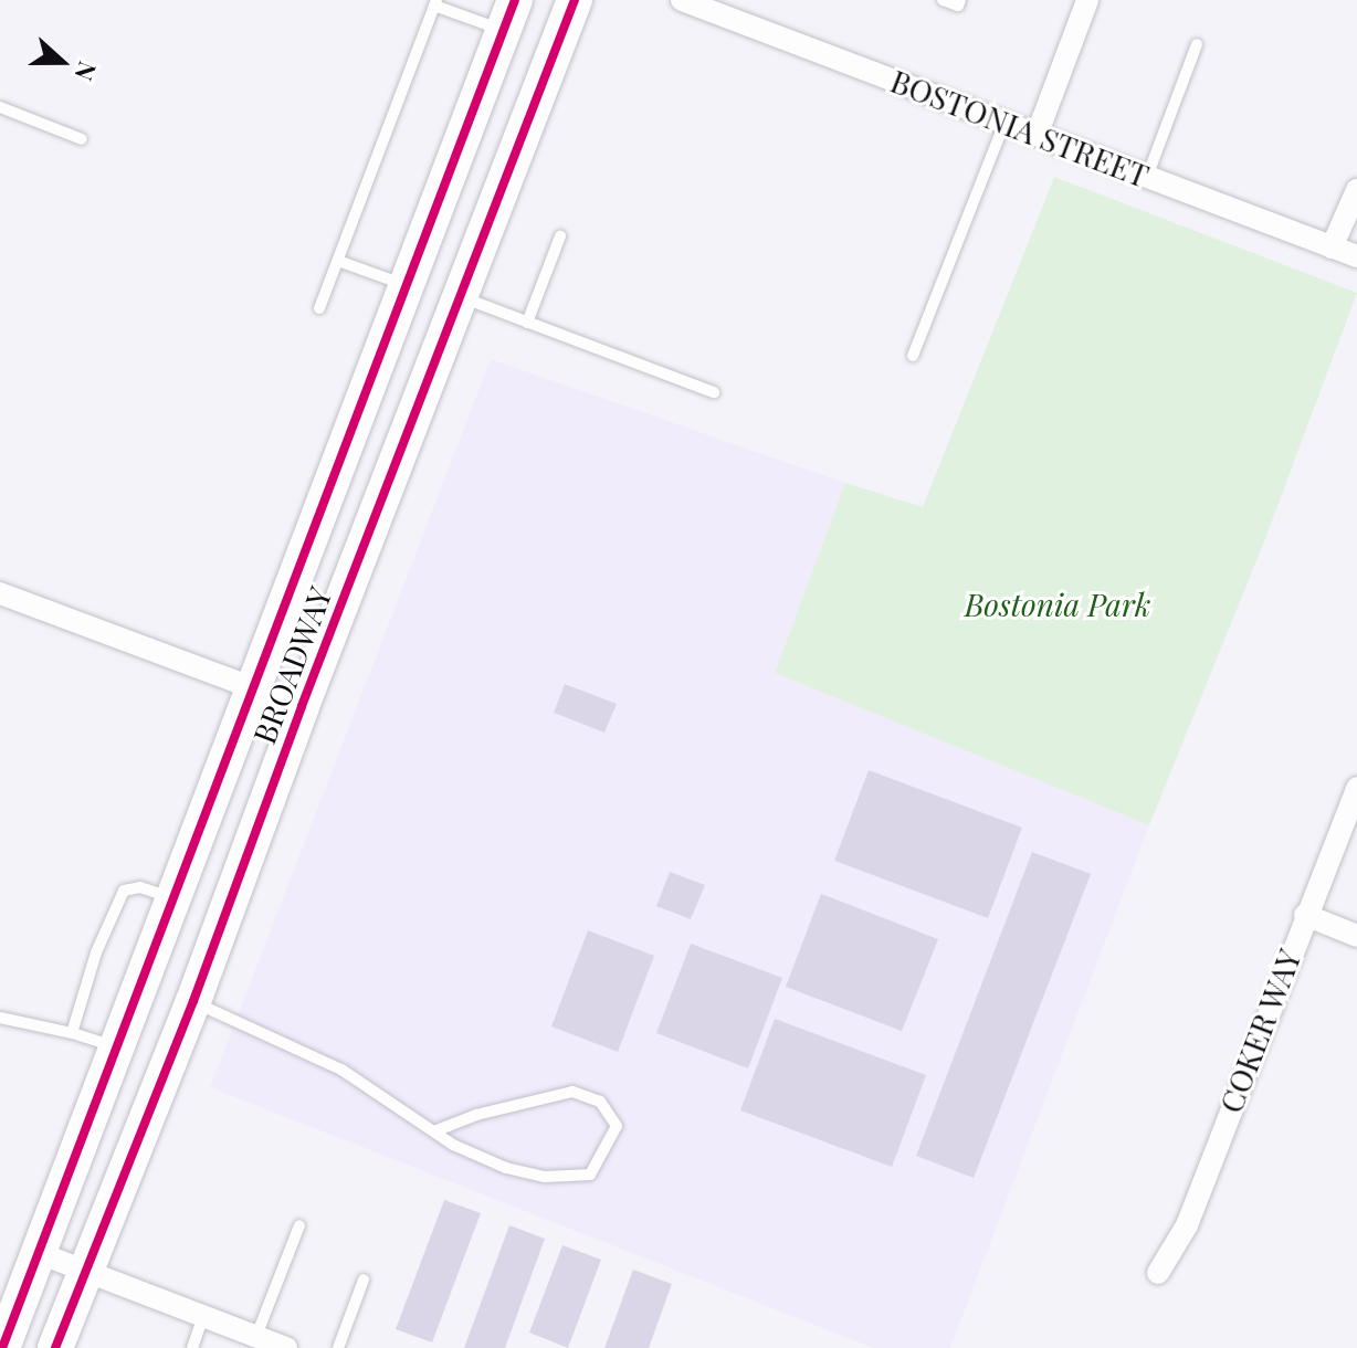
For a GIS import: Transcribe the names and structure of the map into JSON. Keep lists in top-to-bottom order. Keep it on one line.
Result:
{"streets":{"main road":["BROADWAY"],"street":["BOSTONIA STREET","COKER WAY"]},"parks":["Bostonia Park"],"north":"right"}
